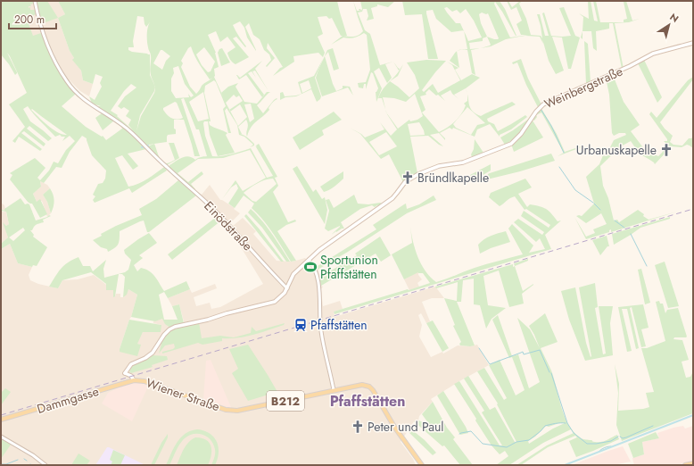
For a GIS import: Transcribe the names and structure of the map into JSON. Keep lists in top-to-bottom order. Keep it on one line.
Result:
{"streets":{"main road":["Weinbergstraße","Wiener Straße","Dammgasse","B212"],"street":["Einödstraße"]},"crossings":[["Weinbergstraße","Einödstraße"],["Weinbergstraße","Wiener Straße"],["Wiener Straße","Dammgasse"],["Wiener Straße","B212"]],"districts":["Pfaffstätten"],"places":{"church":["Urbanuskapelle","Bründlkapelle","Peter und Paul"],"sports":["Sportunion Pfaffstätten"],"station":["Pfaffstätten"]},"scale_bar":"200 m","north":"top right"}
